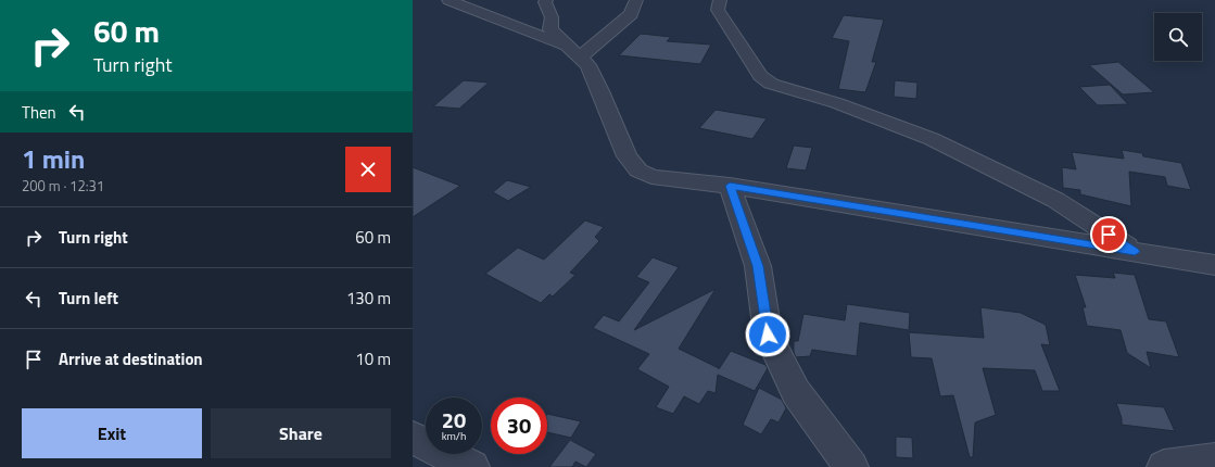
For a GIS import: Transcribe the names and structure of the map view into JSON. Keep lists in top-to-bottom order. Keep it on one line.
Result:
{"page":{"turn":["60 m","Turn right"],"then":"Then","heading":["1 min","200 m · 12:31"],"list":[{"name":"Turn right","value":"60 m"},{"name":"Turn left","value":"130 m"},{"name":"Arrive at destination","value":"10 m"}],"speed":"20 km/h","limit":"30","buttons":["Exit","Share"]}}
